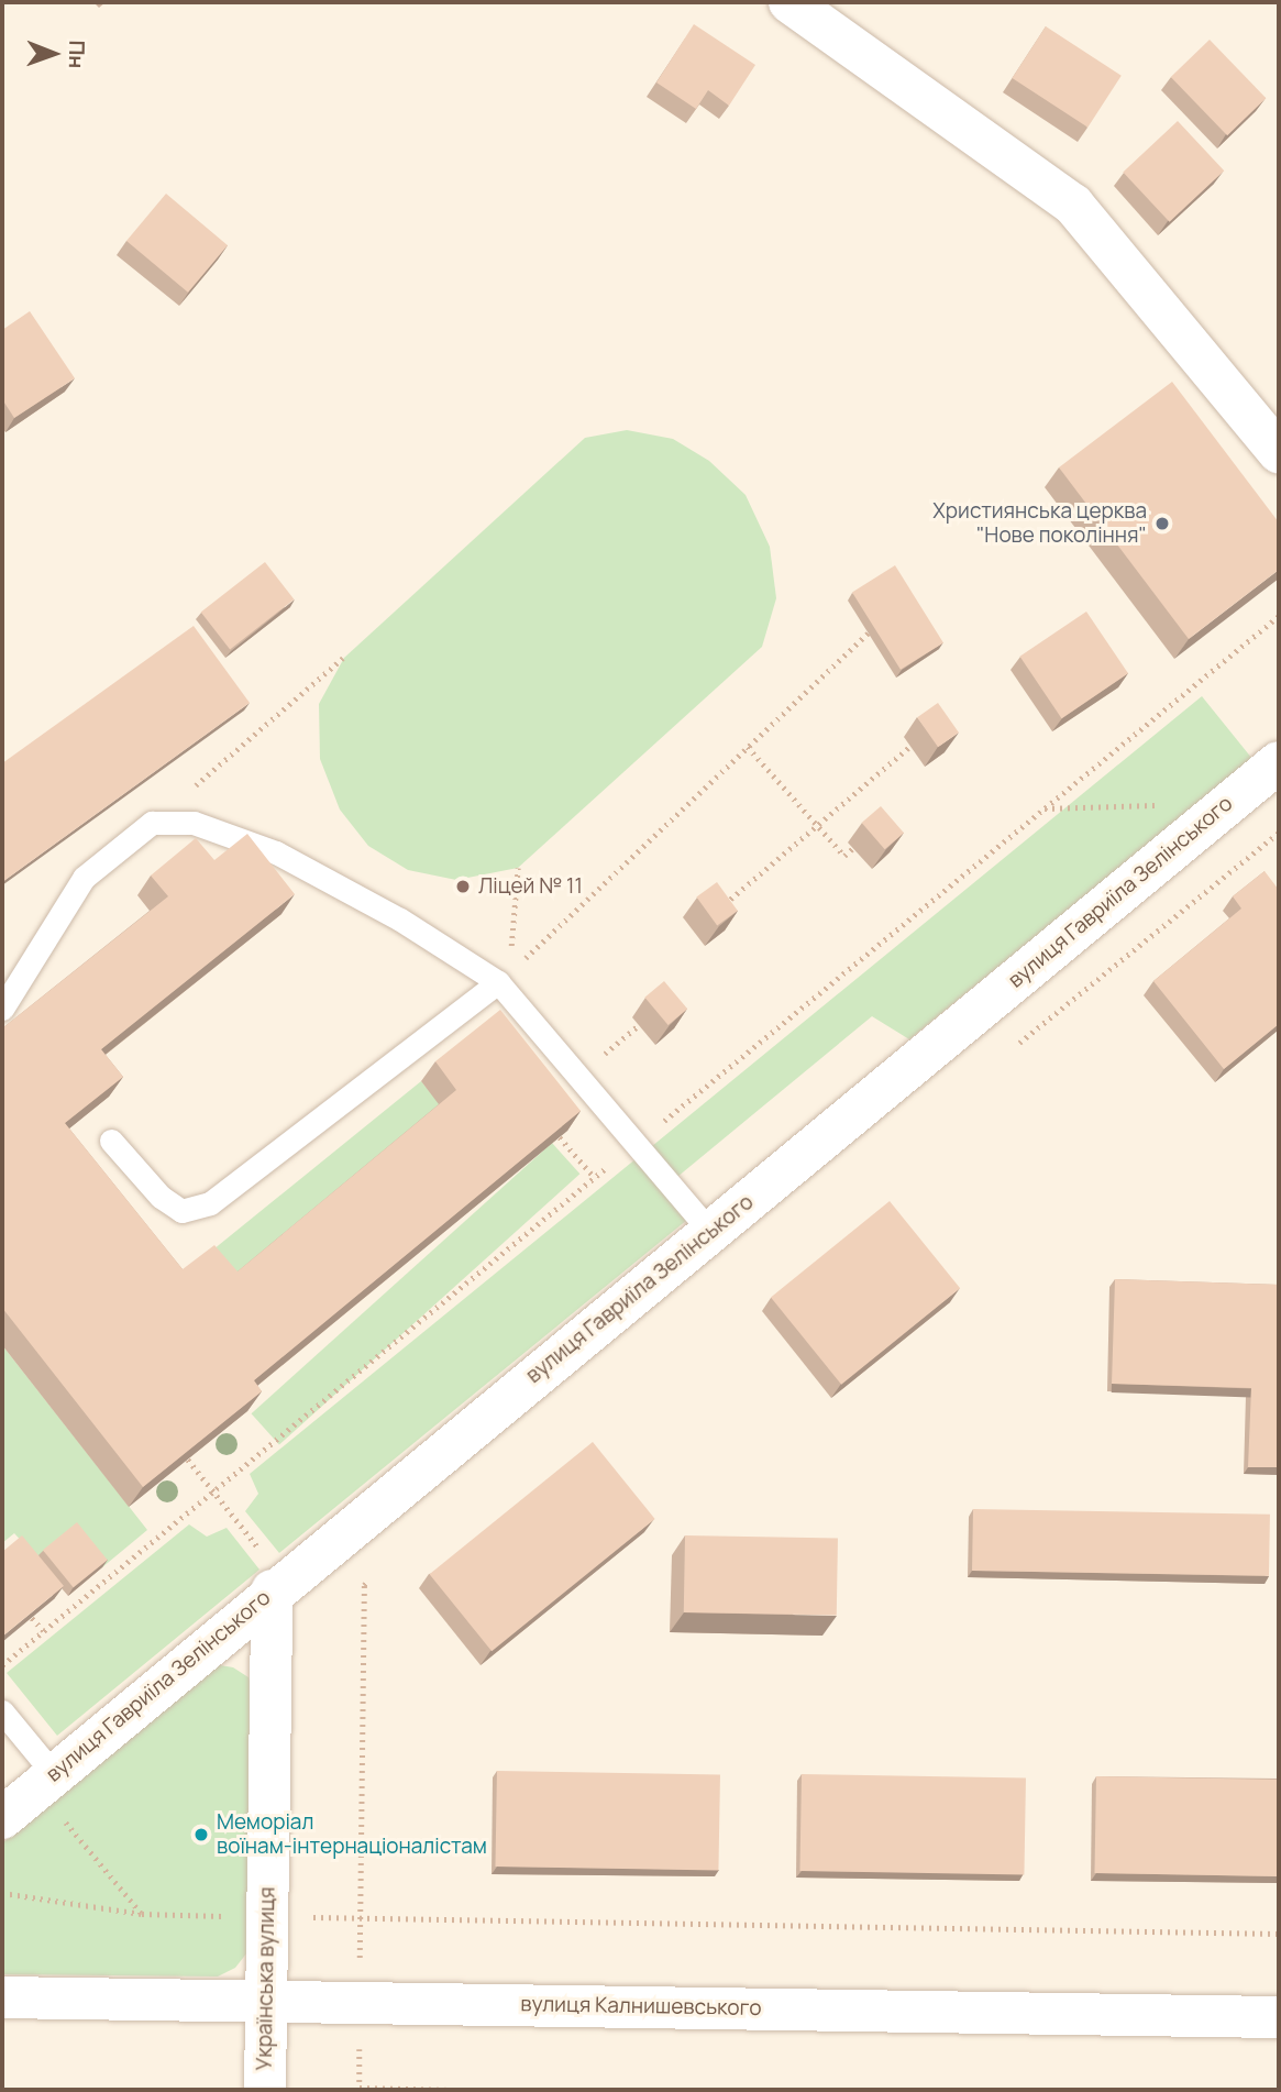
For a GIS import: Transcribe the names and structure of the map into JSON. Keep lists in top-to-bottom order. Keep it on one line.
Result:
{"streets":{"street":["вулиця Гавриїла Зелінського","Українська вулиця","вулиця Калнишевського"]},"crossings":[["вулиця Гавриїла Зелінського","Українська вулиця"],["Українська вулиця","вулиця Калнишевського"]],"places":["Християнська церква \"Нове покоління\"","Ліцей № 11","Меморіал воїнам-інтернаціоналістам"],"north":"right"}
